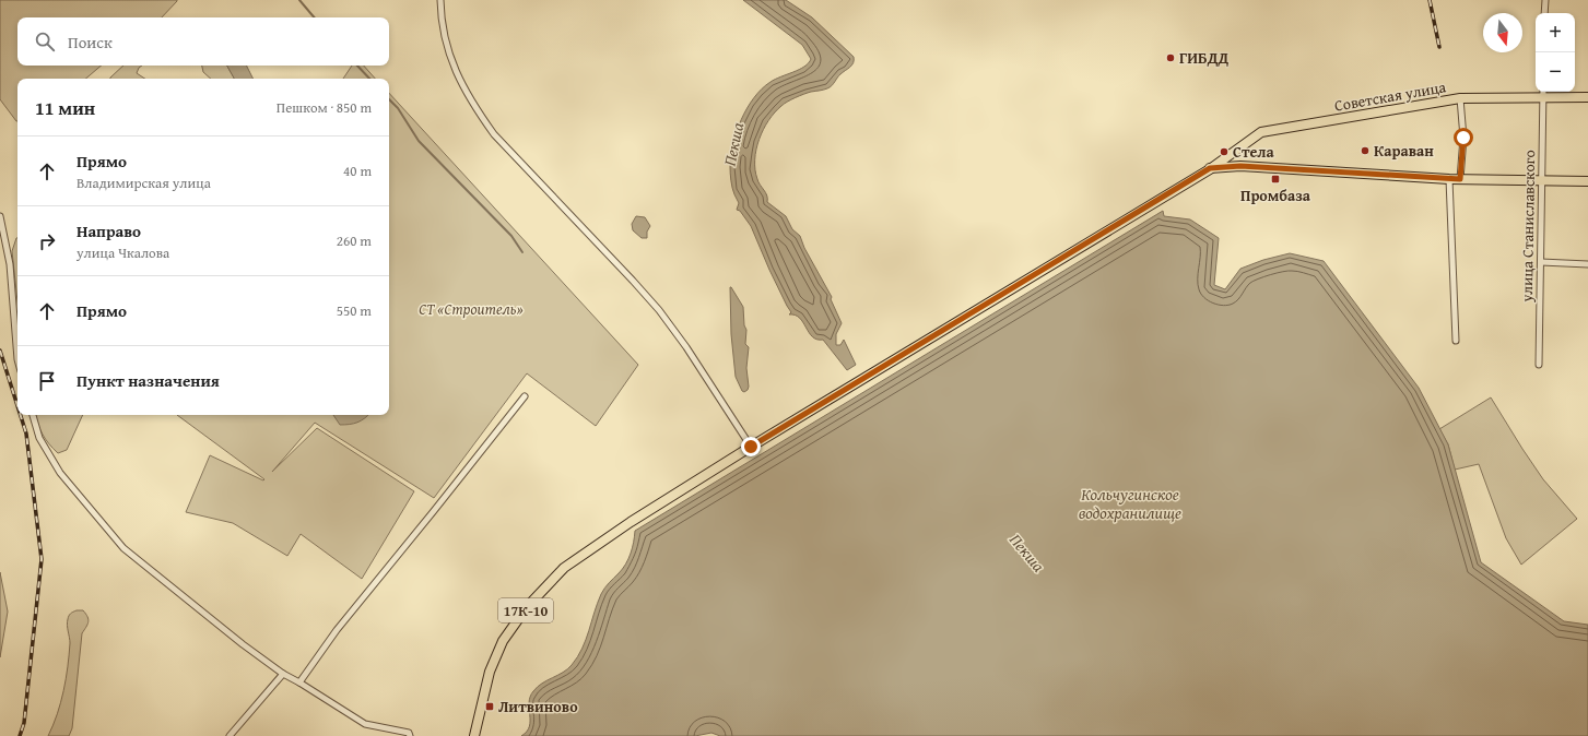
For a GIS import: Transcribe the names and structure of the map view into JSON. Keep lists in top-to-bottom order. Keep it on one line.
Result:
{"streets":{"main road":["Советская улица","17К-10"],"street":["улица Станиславского"]},"crossings":[["Советская улица","улица Станиславского"]],"water":["Пекша","Кольчугинское водохранилище"],"parks":["СТ «Строитель»"],"places":{"other":["ГИБДД","Караван","Стела"],"transit":["Промбаза","Литвиново"]},"north":"bottom","page":{"map_buttons":["+","−"],"search":"Поиск","heading":["11 мин","Пешком · 850 m"],"list":[["Прямо","Владимирская улица","40 m"],["Направо","улица Чкалова","260 m"],["Прямо","550 m"],"Пункт назначения"]}}
